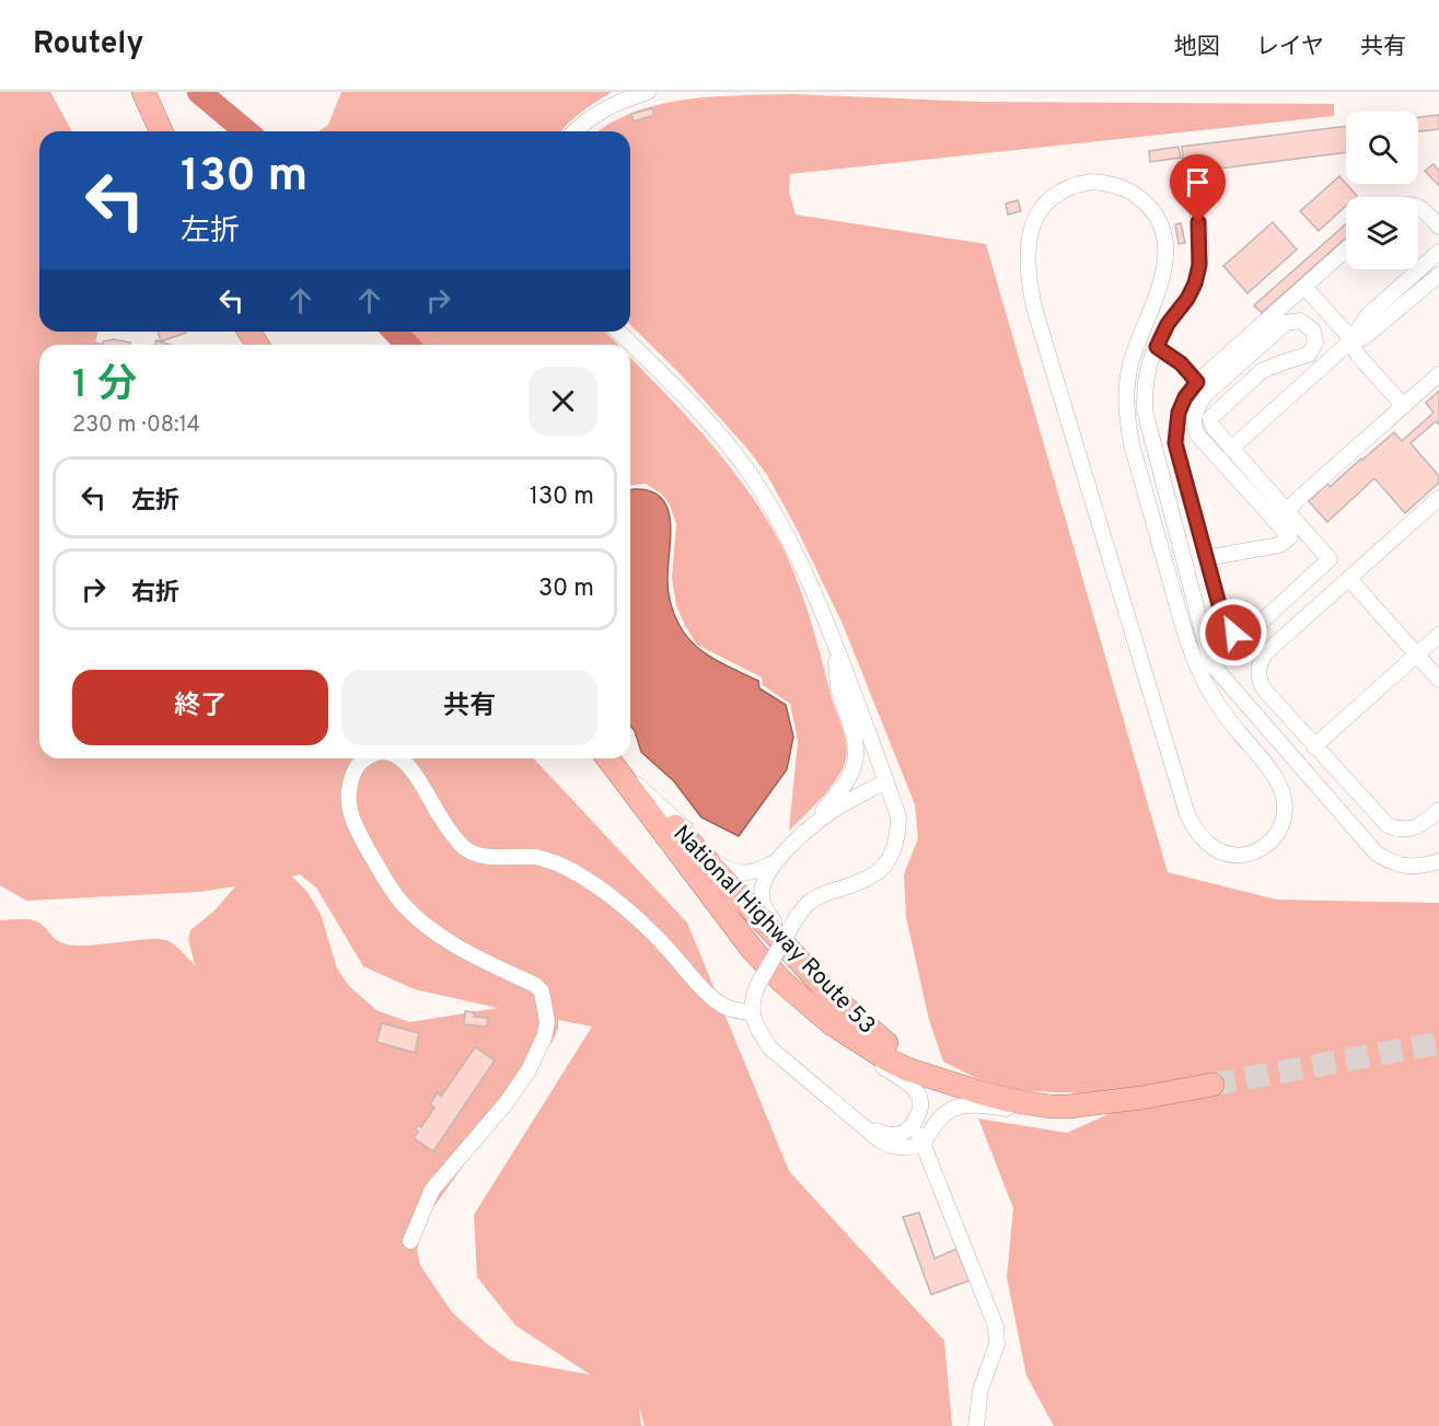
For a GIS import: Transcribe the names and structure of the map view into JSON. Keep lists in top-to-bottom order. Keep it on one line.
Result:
{"streets":{"highway":["National Highway Route 53"]},"page":{"header":"Routely","nav":["地図","レイヤ","共有"],"turn":["130 m","左折"],"heading":["1 分","230 m · 08:14"],"list":[{"name":"左折","value":"130 m"},{"name":"右折","value":"30 m"}],"buttons":["終了","共有"]}}
